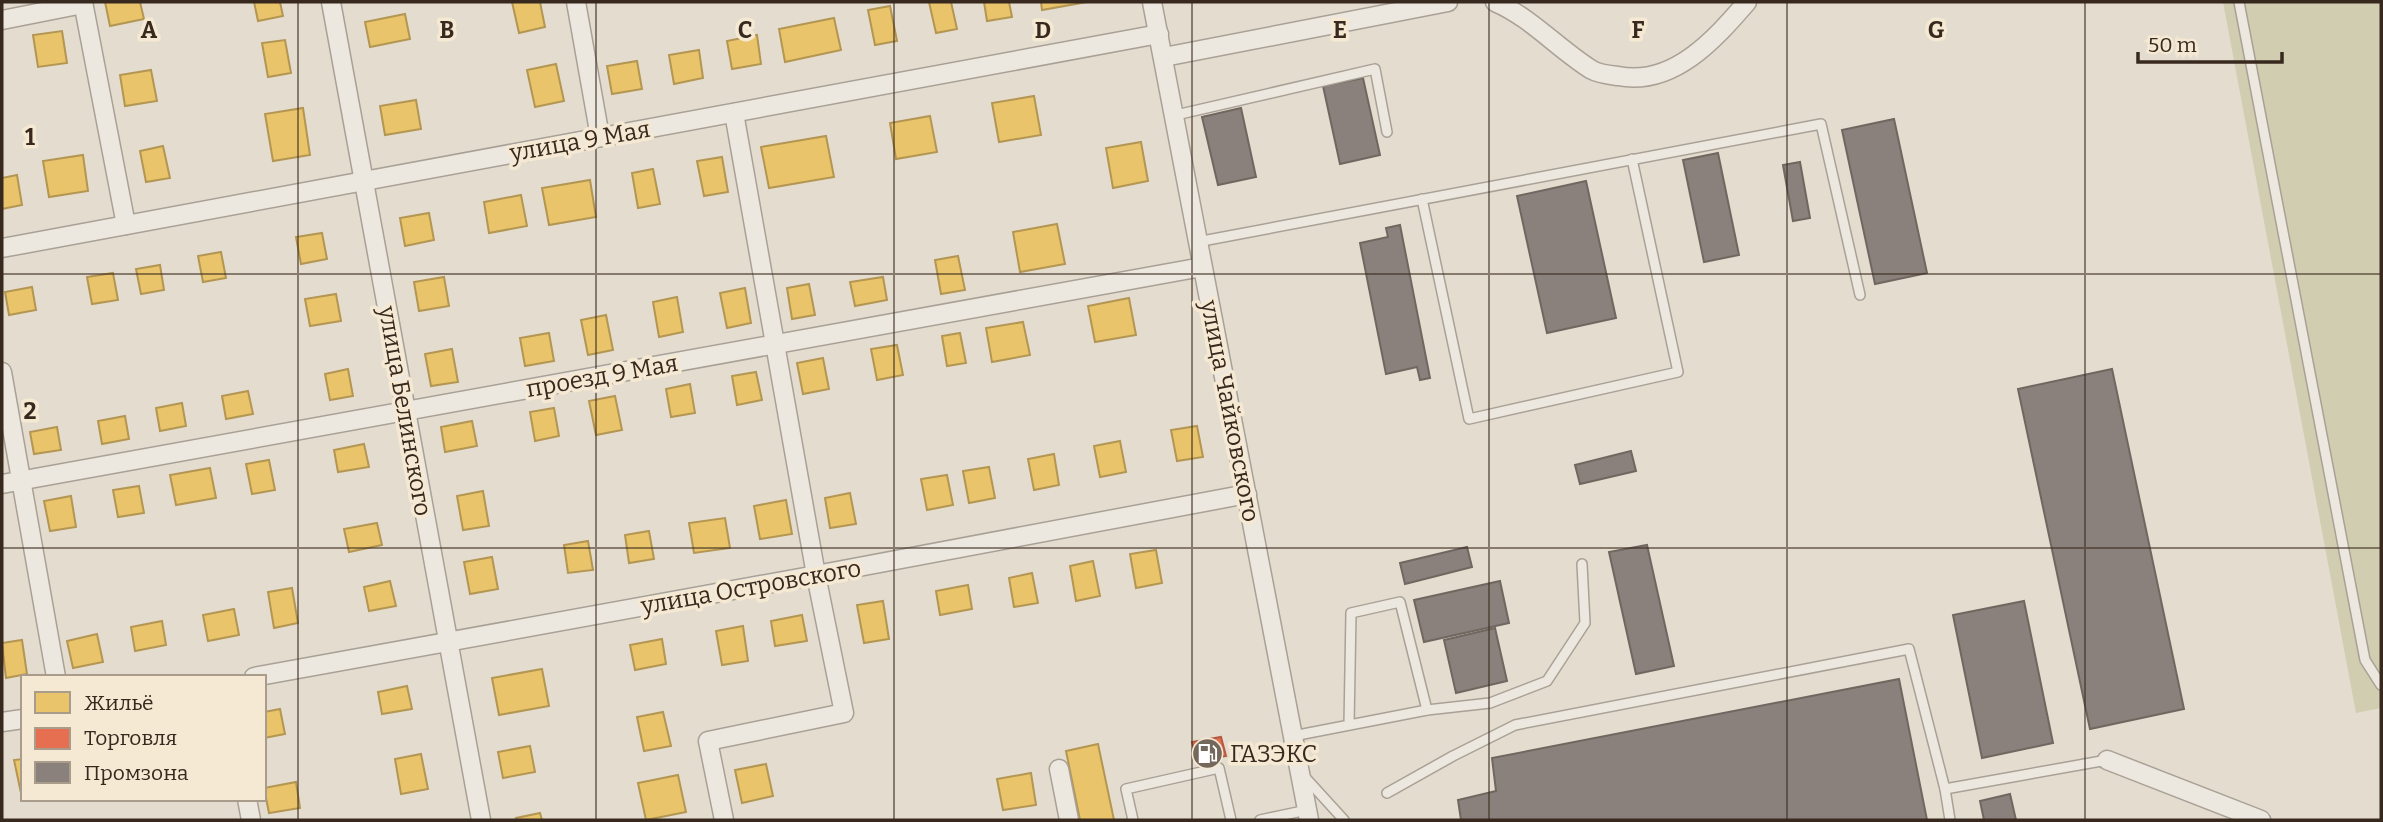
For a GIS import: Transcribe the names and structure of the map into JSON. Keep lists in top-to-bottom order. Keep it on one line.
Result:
{"streets":{"street":["улица 9 Мая","проезд 9 Мая","улица Белинского","улица Чайковского","улица Островского"]},"crossings":[["улица 9 Мая","улица Белинского"],["улица 9 Мая","улица Чайковского"],["проезд 9 Мая","улица Белинского"],["проезд 9 Мая","улица Чайковского"],["улица Белинского","улица Островского"],["улица Чайковского","улица Островского"]],"places":{"fuel station":["ГАЗЭКС"]},"legend":["Жильё","Торговля","Промзона"],"scale_bar":"50 m","grid":{"columns":["A","B","C","D","E","F","G"],"rows":["1","2"]}}
